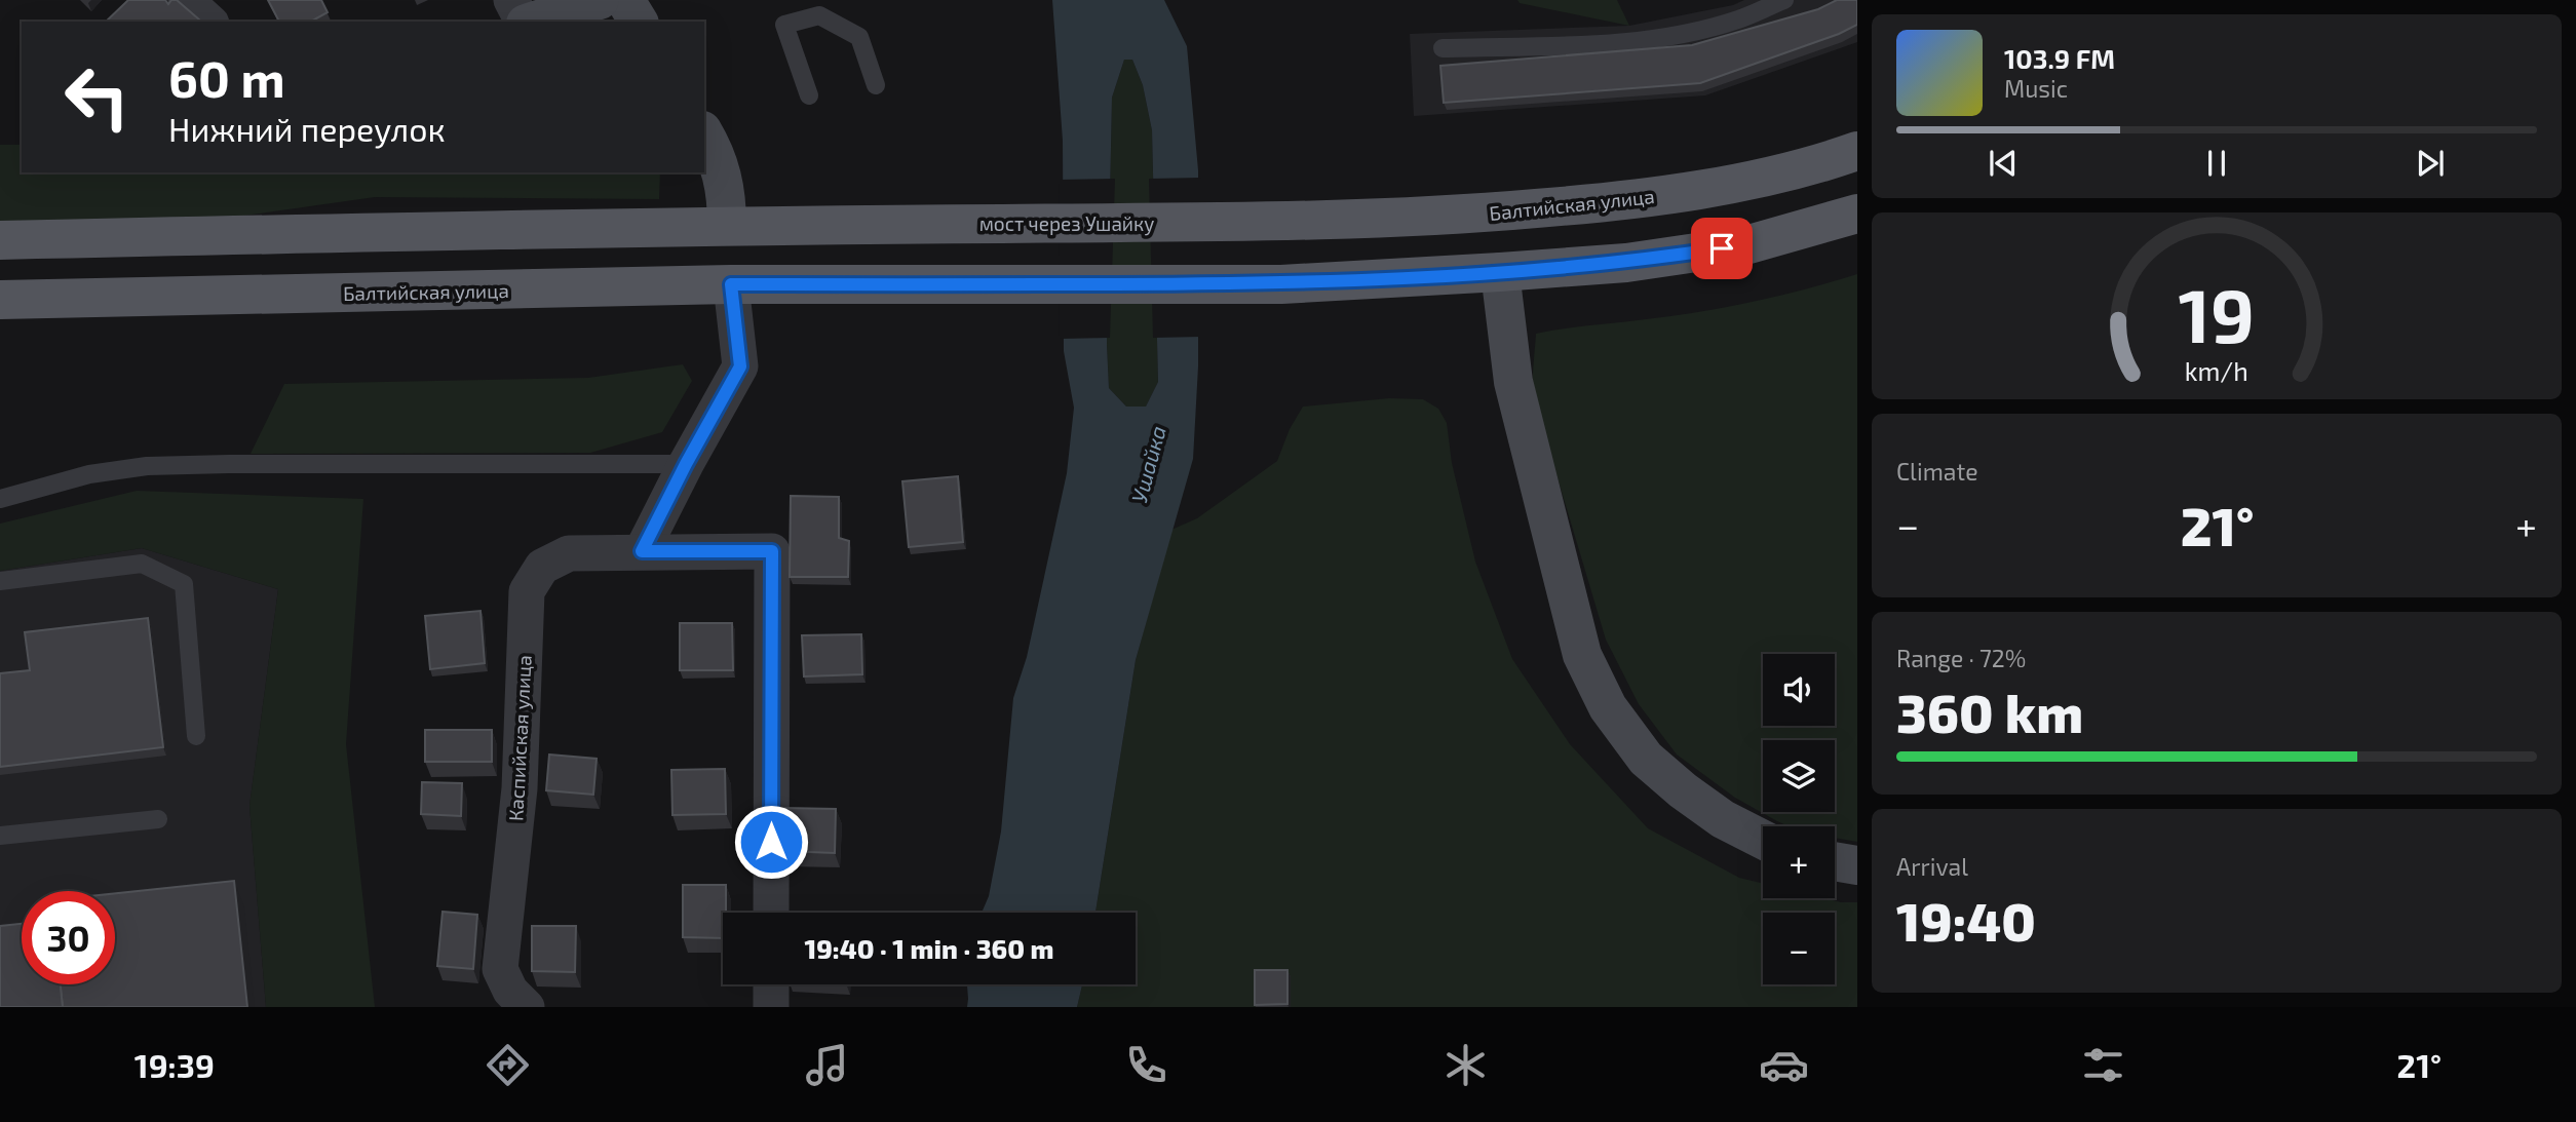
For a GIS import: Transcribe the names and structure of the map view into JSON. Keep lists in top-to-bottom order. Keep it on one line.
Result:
{"streets":{"main road":["Балтийская улица","мост через Ушайку"],"street":["Каспийская улица"]},"crossings":[["Балтийская улица","мост через Ушайку"]],"water":["Ушайка"],"page":{"turn":["60 m","Нижний переулок"],"song":["103.9 FM","Music"],"tile":["Climate",["Range · 72%","360 km"],["Arrival","19:40"]],"heat":["−","21°","+"],"map_buttons":["+","−"],"limit":"30","trip":"19:40 · 1 min · 360 m","tabs":["19:39","21°"],"gauge":["19","km/h"]}}
